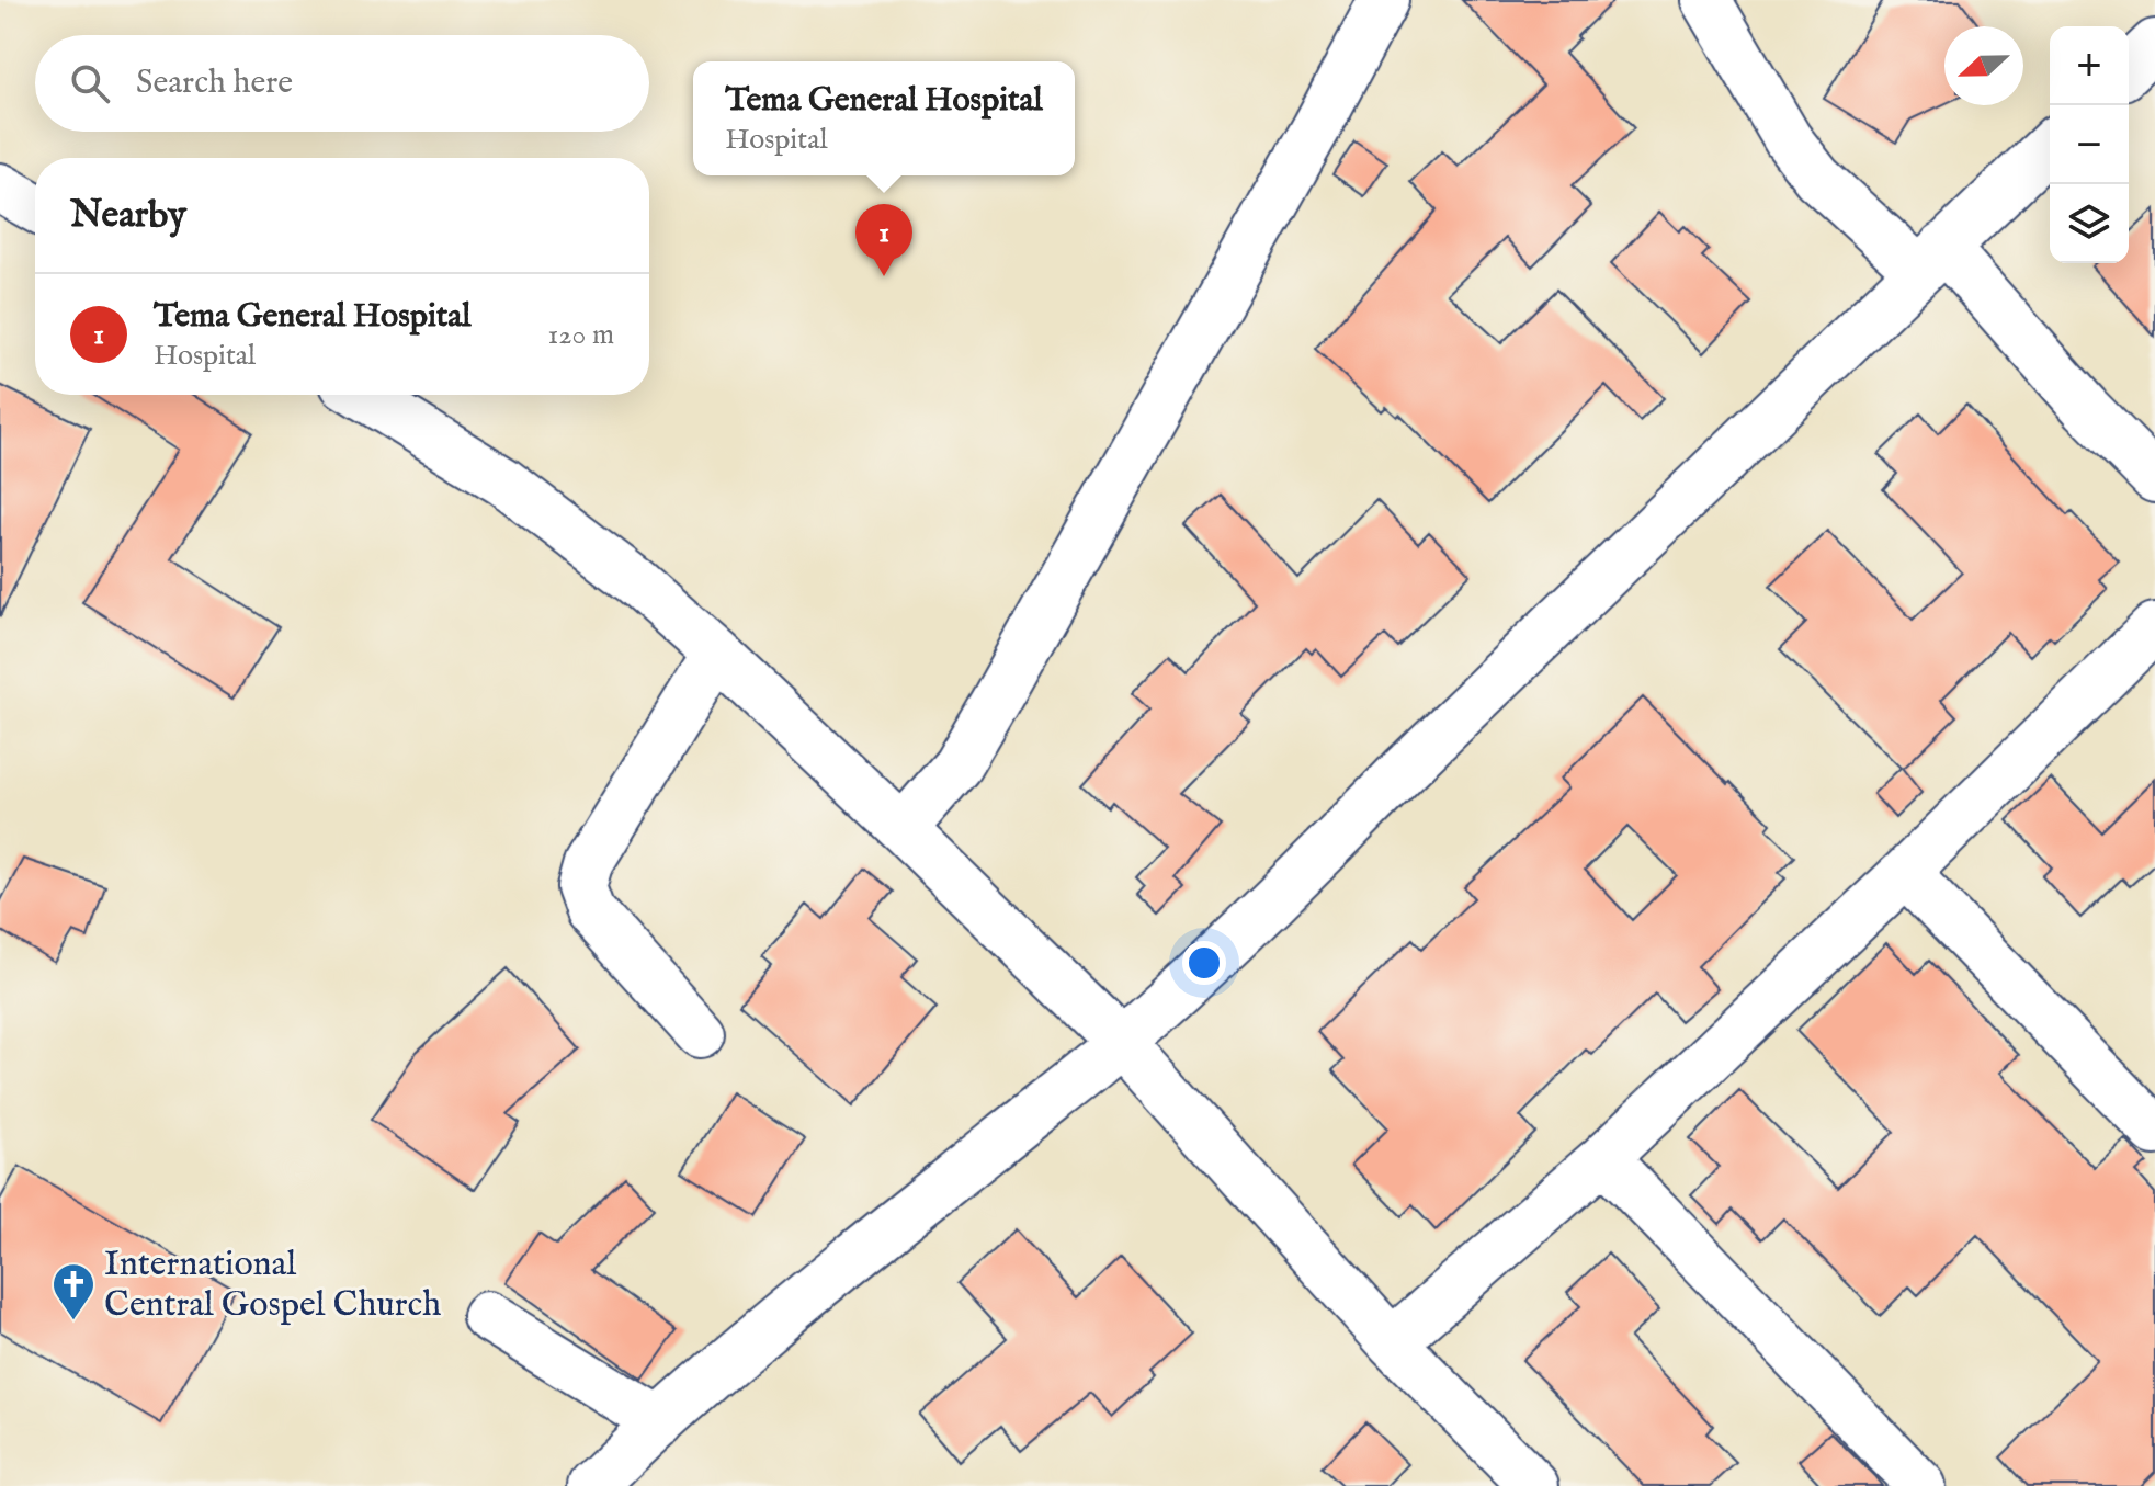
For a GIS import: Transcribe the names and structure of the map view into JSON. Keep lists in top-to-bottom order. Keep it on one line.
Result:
{"places":{"church":["International Central Gospel Church"]},"north":"left","page":{"map_buttons":["+","−"],"search":"Search here","popup":["Tema General Hospital","Hospital"],"heading":"Nearby","pins":"1","list":[{"mark":"1","name":"Tema General Hospital","note":"Hospital","value":"120 m"}]}}
